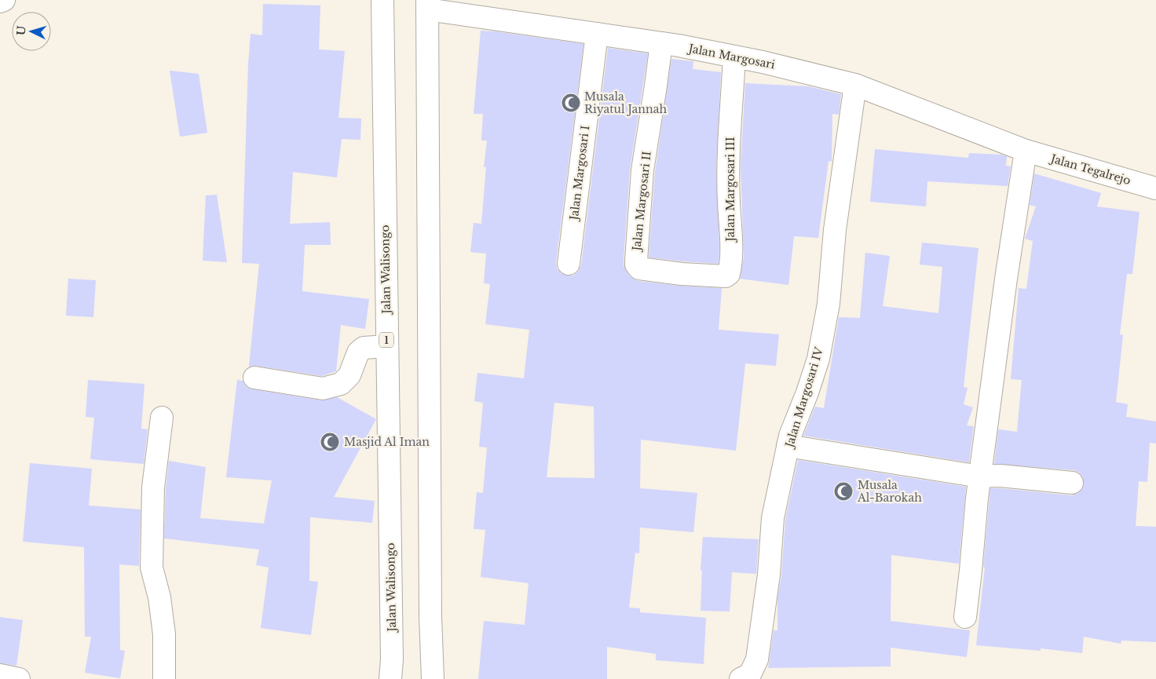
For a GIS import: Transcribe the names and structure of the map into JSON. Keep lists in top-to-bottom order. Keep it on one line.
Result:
{"streets":{"main road":["Jalan Margosari","Jalan Tegalrejo","Jalan Margosari I","Jalan Margosari III","Jalan Margosari II","Jalan Walisongo","1","Jalan Margosari IV"]},"crossings":[["Jalan Margosari","Jalan Tegalrejo"],["Jalan Margosari","Jalan Margosari I"],["Jalan Margosari","Jalan Margosari III"],["Jalan Margosari","Jalan Margosari II"],["Jalan Margosari","Jalan Margosari IV"],["Jalan Margosari III","Jalan Margosari II"]],"places":{"mosque":["Musala Riyatul Jannah","Masjid Al Iman","Musala Al-Barokah"]},"north":"left"}
